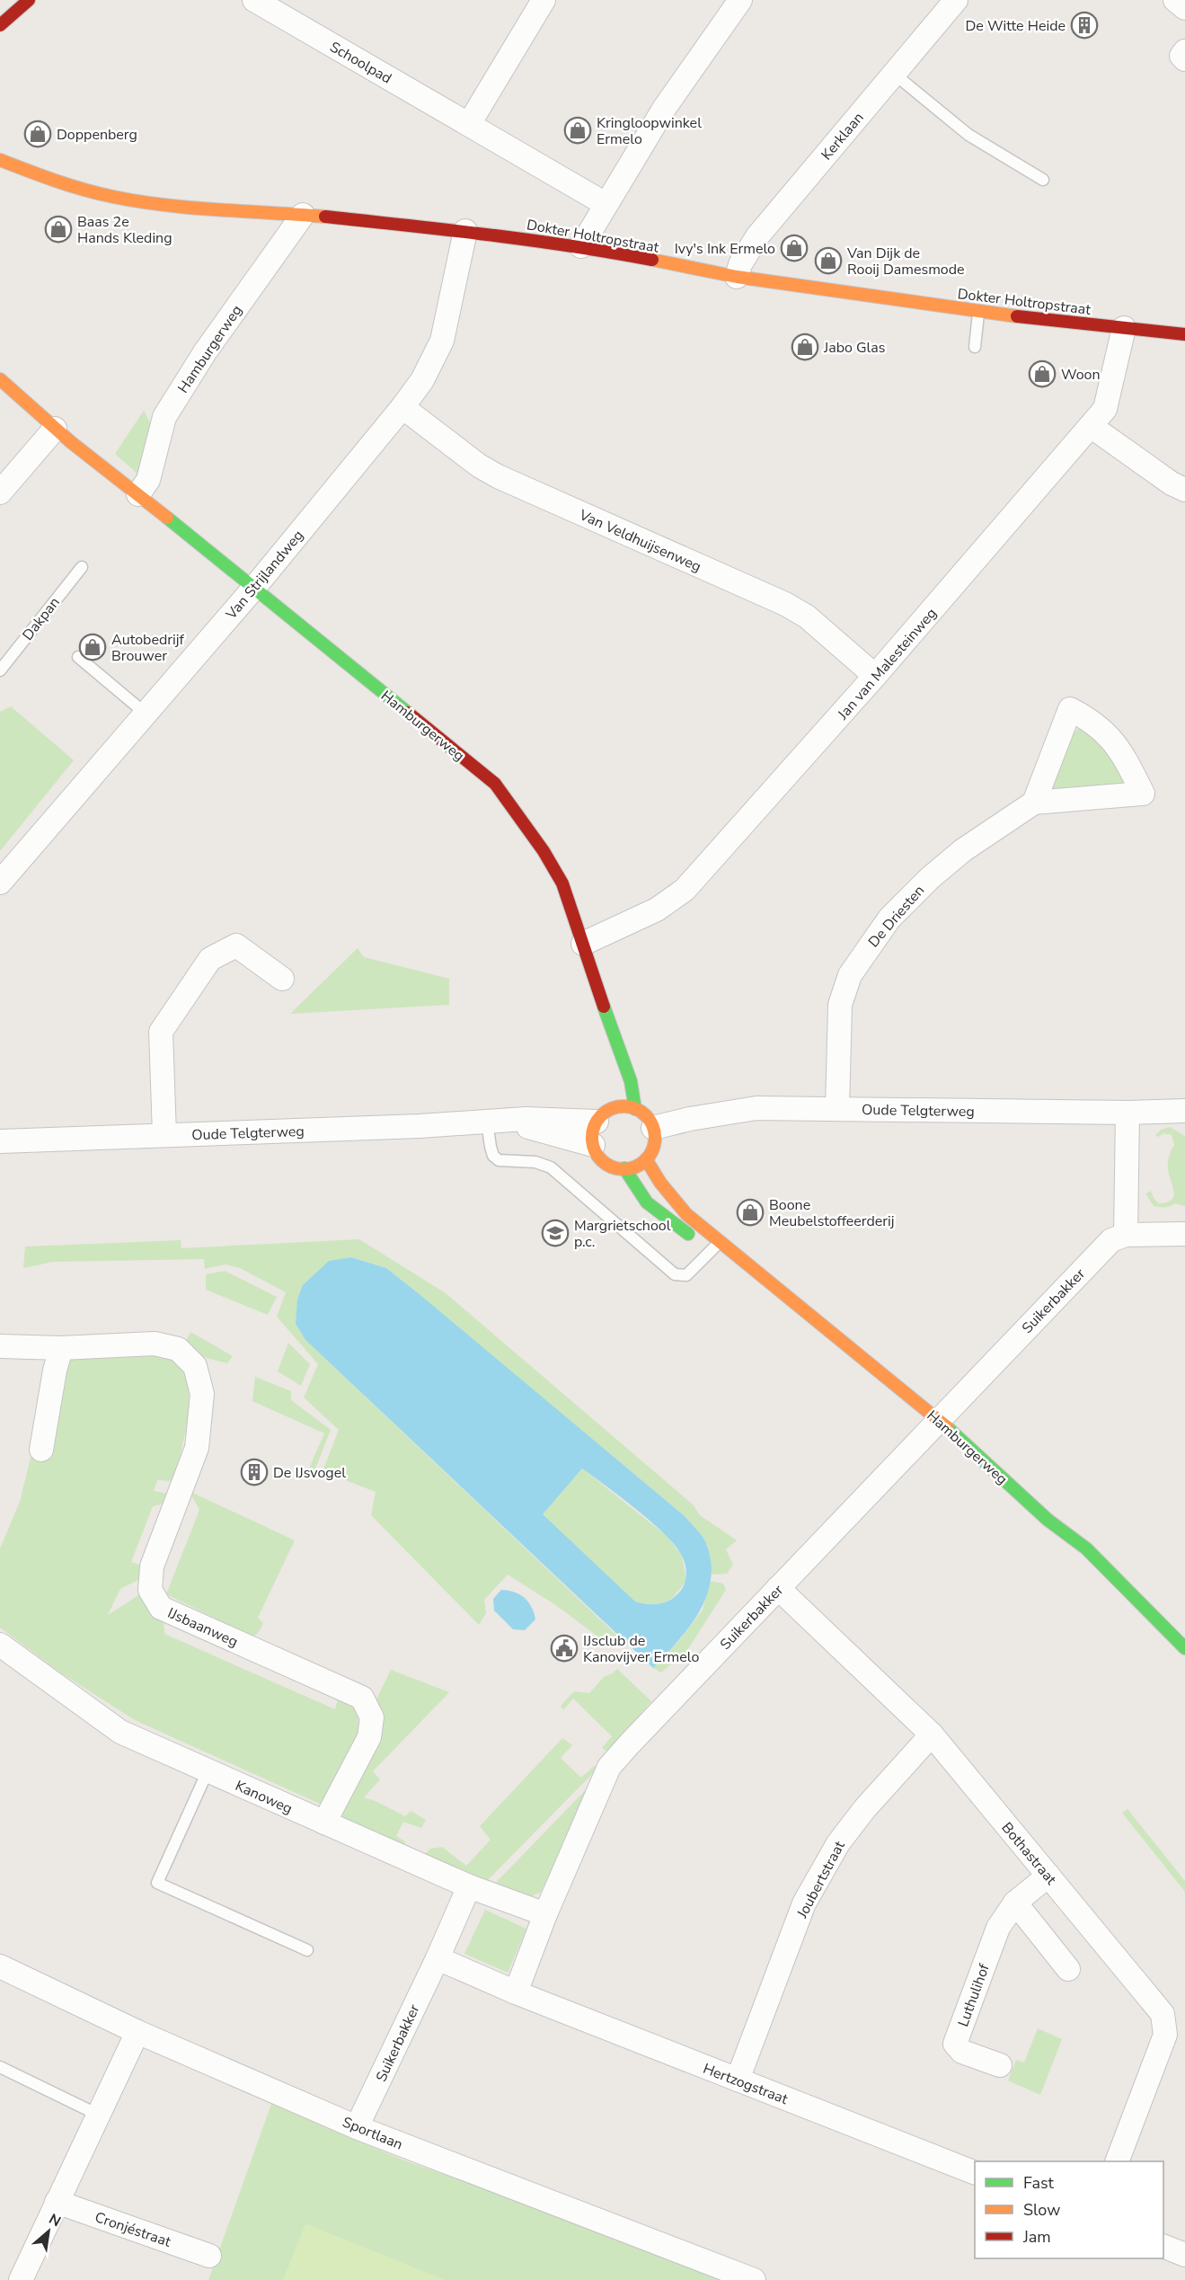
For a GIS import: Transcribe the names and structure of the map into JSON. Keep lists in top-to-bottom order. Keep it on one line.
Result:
{"streets":{"street":["Schoolpad","Kerklaan","Dokter Holtropstraat","Hamburgerweg","Van Veldhuijsenweg","Van Strijlandweg","Jan van Malesteinweg","De Driesten","Oude Telgterweg","Suikerbakker","IJsbaanweg","Kanoweg","Bothastraat","Joubertstraat","Luthulihof","Hertzogstraat","Sportlaan","Cronjéstraat"],"lane":["Dakpan"]},"crossings":[["Kerklaan","Dokter Holtropstraat"],["Dokter Holtropstraat","Hamburgerweg"],["Dokter Holtropstraat","Van Strijlandweg"],["Dokter Holtropstraat","Jan van Malesteinweg"],["Hamburgerweg","Van Strijlandweg"],["Hamburgerweg","Jan van Malesteinweg"],["Hamburgerweg","Oude Telgterweg"],["Hamburgerweg","Suikerbakker"],["Van Veldhuijsenweg","Van Strijlandweg"],["Van Veldhuijsenweg","Jan van Malesteinweg"],["De Driesten","Oude Telgterweg"],["Suikerbakker","Kanoweg"],["Suikerbakker","Bothastraat"],["Suikerbakker","Hertzogstraat"],["Suikerbakker","Sportlaan"],["IJsbaanweg","Kanoweg"],["Bothastraat","Joubertstraat"],["Bothastraat","Luthulihof"],["Joubertstraat","Hertzogstraat"]],"places":{"building":["De Witte Heide","De IJsvogel"],"shop":["Kringloopwinkel Ermelo","Doppenberg","Baas 2e Hands Kleding","Ivy's Ink Ermelo","Van Dijk de Rooij Damesmode","Jabo Glas","Woon","Autobedrijf Brouwer","Boone Meubelstoffeerderij"],"school or university":["Margrietschool p.c."],"public building":["IJsclub de Kanovijver Ermelo"]},"legend":["Fast","Slow","Jam"],"north":"top right"}
